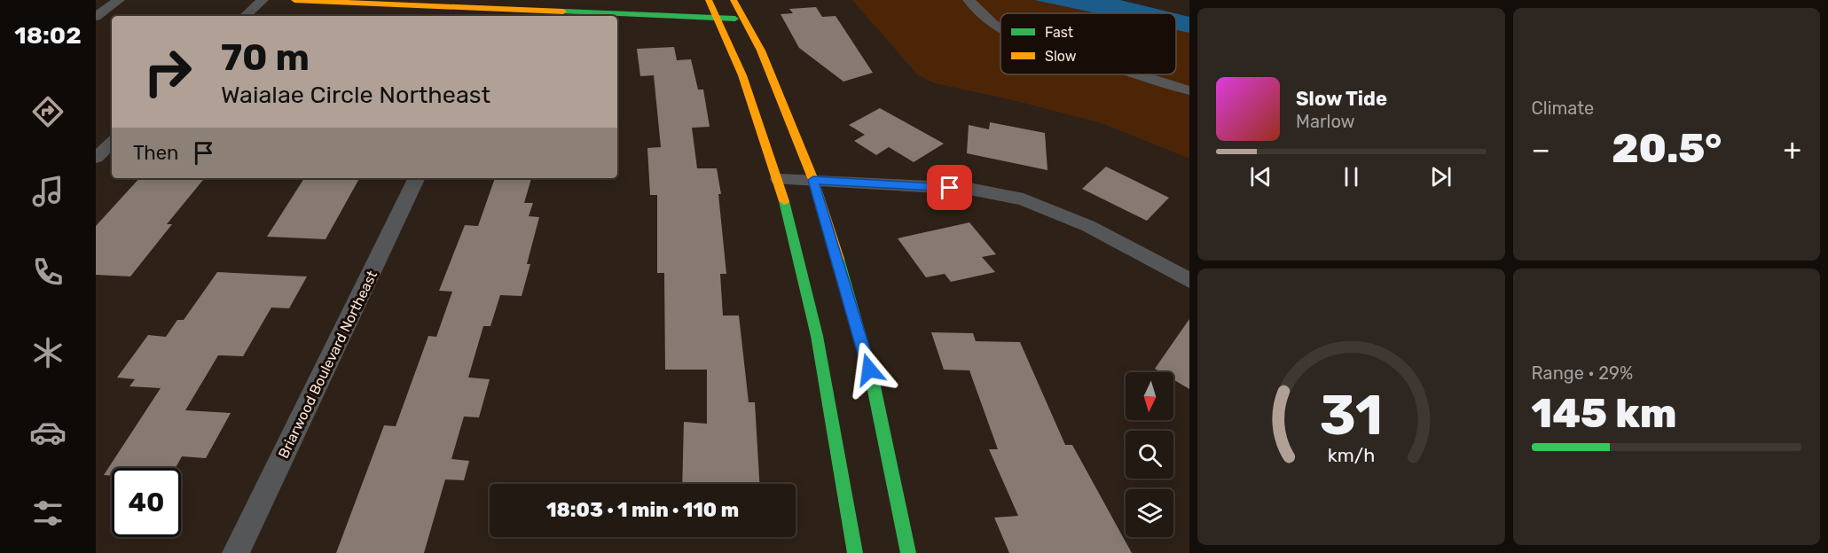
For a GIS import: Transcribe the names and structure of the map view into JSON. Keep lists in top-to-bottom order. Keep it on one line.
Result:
{"streets":{"street":["Briarwood Boulevard Northeast"]},"legend":["Fast","Slow"],"north":"bottom","page":{"tabs":"18:02","tile":["Climate",["Range · 29%","145 km"]],"turn":["70 m","Waialae Circle Northeast"],"song":["Slow Tide","Marlow"],"heat":["−","20.5°","+"],"then":"Then","limit":"40","trip":"18:03 · 1 min · 110 m","gauge":["31","km/h"]}}
